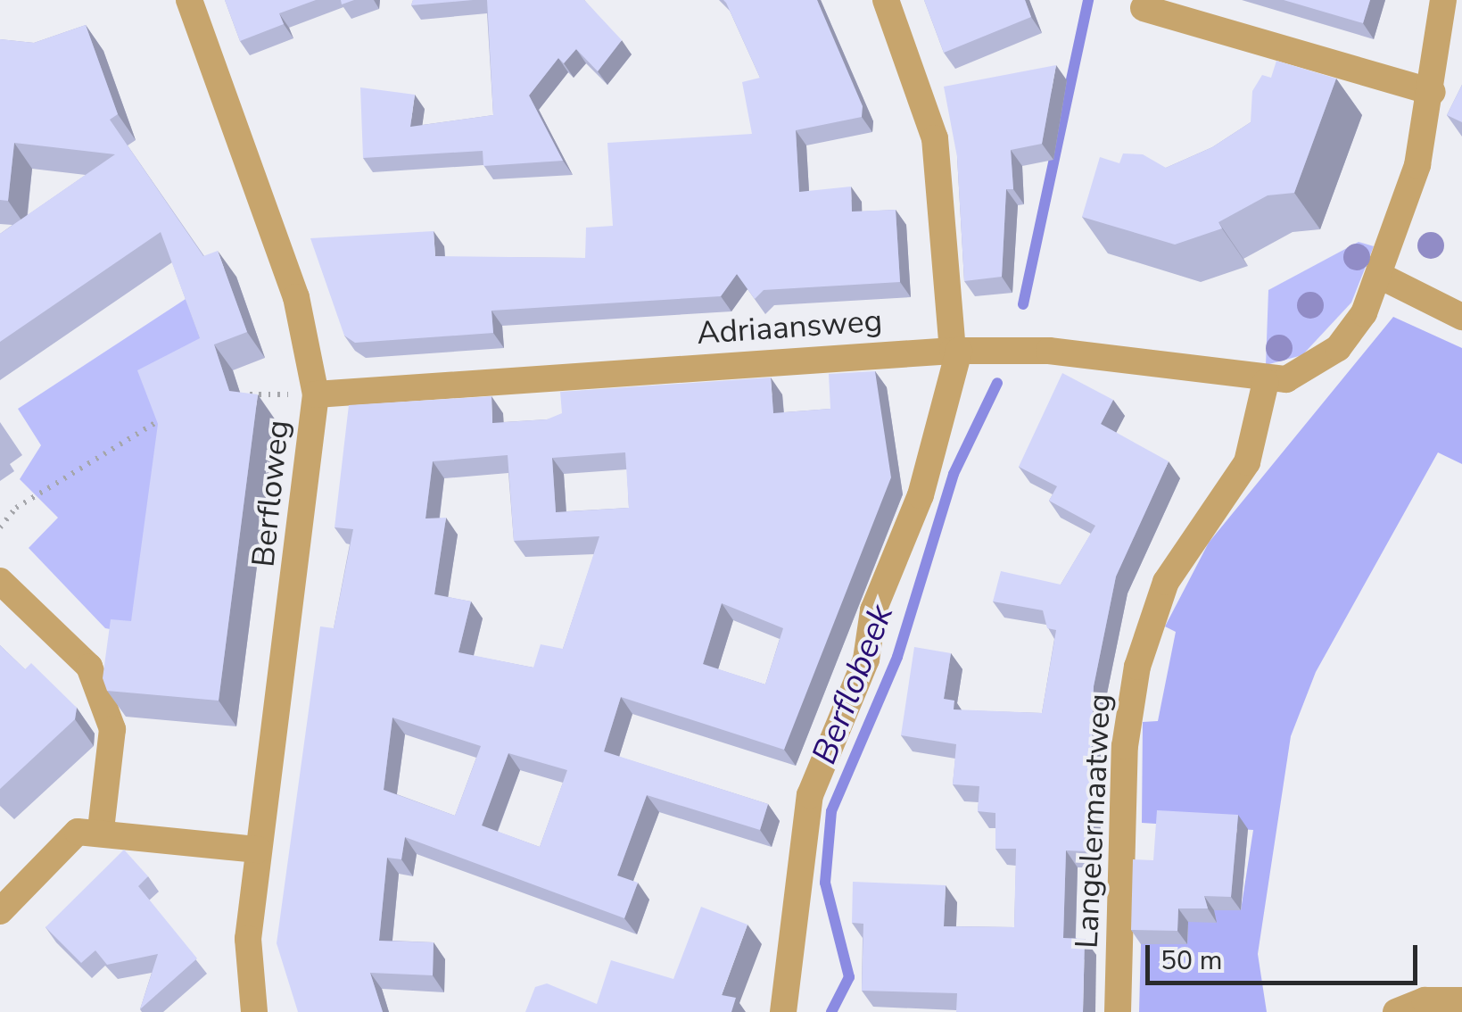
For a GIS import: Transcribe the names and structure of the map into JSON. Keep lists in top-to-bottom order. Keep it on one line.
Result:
{"streets":{"street":["Adriaansweg","Berfloweg","Langelermaatweg"]},"crossings":[["Adriaansweg","Berfloweg"],["Adriaansweg","Langelermaatweg"]],"water":["Berflobeek"],"scale_bar":"50 m"}
